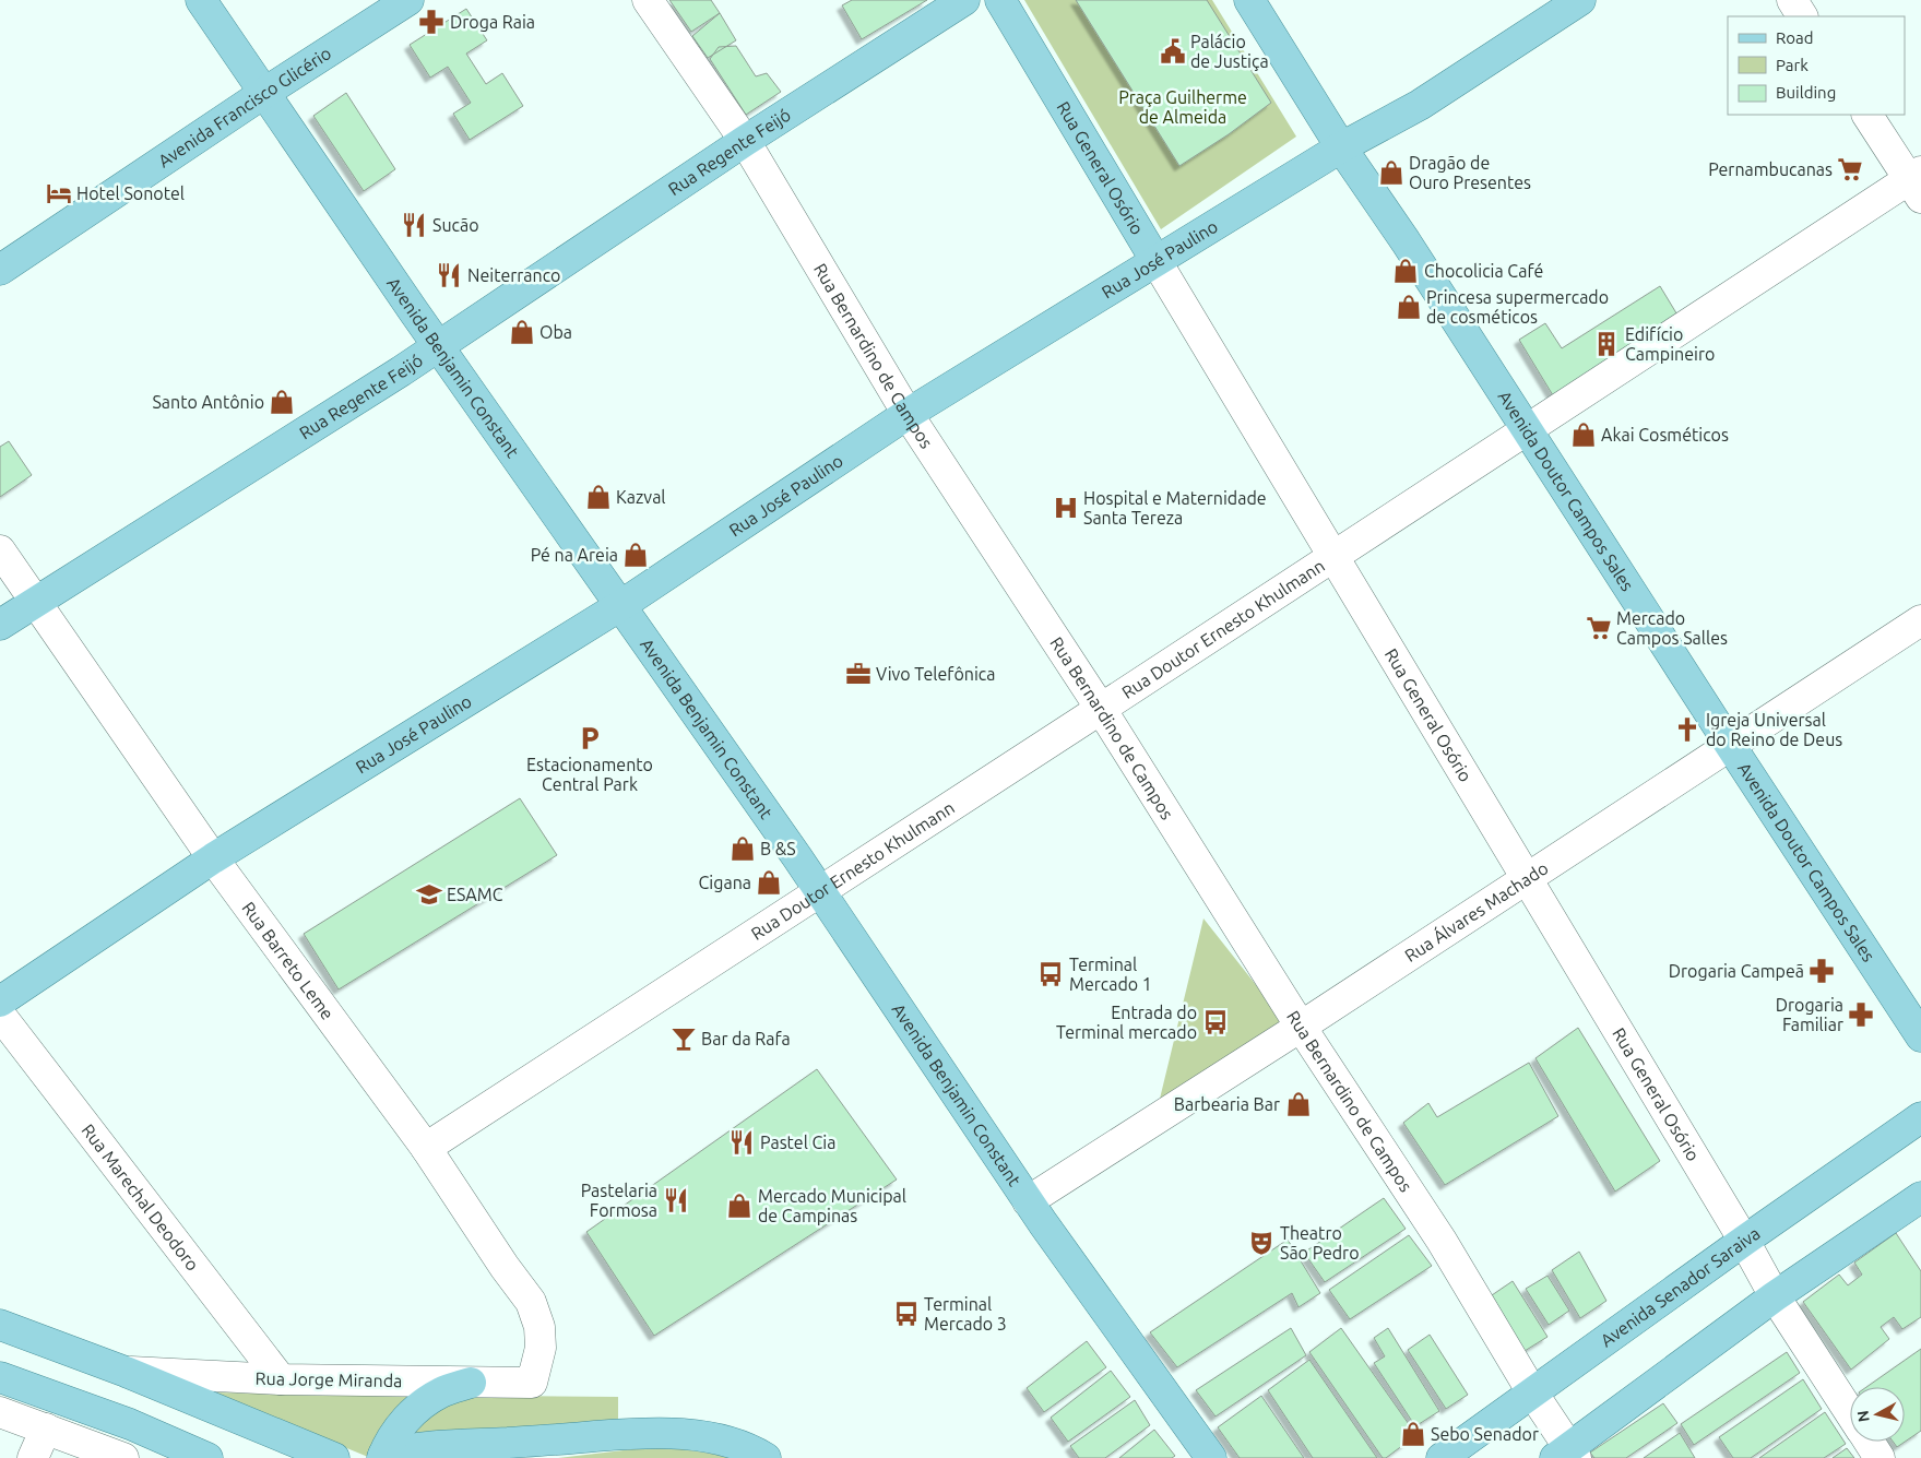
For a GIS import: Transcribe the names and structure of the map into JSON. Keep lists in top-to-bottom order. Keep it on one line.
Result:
{"streets":{"main road":["Avenida Francisco Glicério","Rua Regente Feijó","Rua General Osório","Rua José Paulino","Avenida Benjamin Constant","Avenida Doutor Campos Sales","Avenida Senador Saraiva","Rua Jorge Miranda"],"street":["Rua Bernardino de Campos","Rua Doutor Ernesto Khulmann","Rua Álvares Machado","Rua Barreto Leme","Rua Marechal Deodoro"]},"crossings":[["Avenida Francisco Glicério","Avenida Benjamin Constant"],["Rua Regente Feijó","Rua Bernardino de Campos"],["Rua Regente Feijó","Avenida Benjamin Constant"],["Rua Regente Feijó","Rua Barreto Leme"],["Rua General Osório","Rua José Paulino"],["Rua General Osório","Rua Doutor Ernesto Khulmann"],["Rua General Osório","Rua Álvares Machado"],["Rua General Osório","Avenida Senador Saraiva"],["Rua José Paulino","Rua Bernardino de Campos"],["Rua José Paulino","Avenida Benjamin Constant"],["Rua José Paulino","Avenida Doutor Campos Sales"],["Rua José Paulino","Rua Barreto Leme"],["Rua Bernardino de Campos","Rua Doutor Ernesto Khulmann"],["Rua Bernardino de Campos","Rua Álvares Machado"],["Rua Bernardino de Campos","Avenida Senador Saraiva"],["Avenida Benjamin Constant","Rua Doutor Ernesto Khulmann"],["Avenida Benjamin Constant","Rua Álvares Machado"],["Avenida Doutor Campos Sales","Rua Doutor Ernesto Khulmann"],["Avenida Doutor Campos Sales","Rua Álvares Machado"],["Rua Doutor Ernesto Khulmann","Rua Barreto Leme"],["Rua Barreto Leme","Rua Jorge Miranda"],["Rua Marechal Deodoro","Rua Jorge Miranda"]],"parks":["Praça Guilherme de Almeida"],"places":{"pharmacy":["Droga Raia","Drogaria Campeã","Drogaria Familiar"],"public building":["Palácio de Justiça"],"supermarket":["Pernambucanas","Mercado Campos Salles"],"shop":["Dragão de Ouro Presentes","Chocolicia Café","Princesa supermercado de cosméticos","Oba","Santo Antônio","Akai Cosméticos","Kazval","Pé na Areia","B &S","Cigana","Barbearia Bar","Mercado Municipal de Campinas","Sebo Senador"],"hotel":["Hotel Sonotel"],"restaurant":["Sucão","Neiterranco","Pastel Cia","Pastelaria Formosa"],"building":["Edifício Campineiro"],"hospital":["Hospital e Maternidade Santa Tereza"],"office":["Vivo Telefônica"],"church":["Igreja Universal do Reino de Deus"],"parking":["Estacionamento Central Park"],"school or university":["ESAMC"],"bus stop":["Terminal Mercado 1","Entrada do Terminal mercado","Terminal Mercado 3"],"bar":["Bar da Rafa"],"theatre":["Theatro São Pedro"]},"legend":["Road","Park","Building"],"north":"left"}
